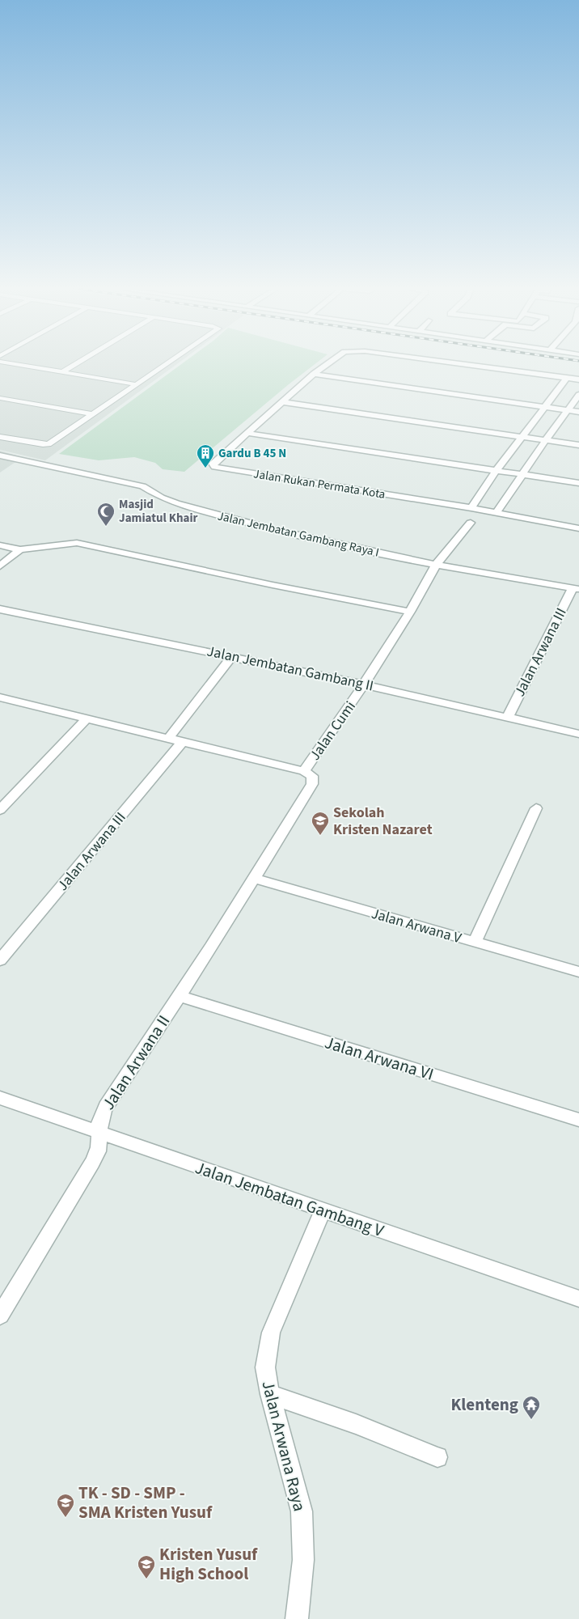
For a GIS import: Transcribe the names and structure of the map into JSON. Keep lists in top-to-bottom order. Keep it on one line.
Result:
{"streets":{"street":["Jalan Rukan Permata Kota","Jalan Jembatan Gambang Raya I","Jalan Arwana III","Jalan Jembatan Gambang II","Jalan Cumi","Jalan Arwana V","Jalan Arwana VI","Jalan Arwana II","Jalan Jembatan Gambang V","Jalan Arwana Raya"]},"crossings":[["Jalan Jembatan Gambang Raya I","Jalan Arwana III"],["Jalan Jembatan Gambang Raya I","Jalan Cumi"],["Jalan Arwana III","Jalan Jembatan Gambang II"],["Jalan Jembatan Gambang II","Jalan Cumi"],["Jalan Cumi","Jalan Arwana V"],["Jalan Cumi","Jalan Arwana II"],["Jalan Arwana V","Jalan Arwana II"],["Jalan Arwana VI","Jalan Arwana II"],["Jalan Arwana II","Jalan Jembatan Gambang V"],["Jalan Jembatan Gambang V","Jalan Arwana Raya"]],"places":{"building":["Gardu B 45 N"],"mosque":["Masjid Jamiatul Khair"],"school or university":["Sekolah Kristen Nazaret","TK - SD - SMP - SMA Kristen Yusuf","Kristen Yusuf High School"],"temple":["Klenteng"]}}
